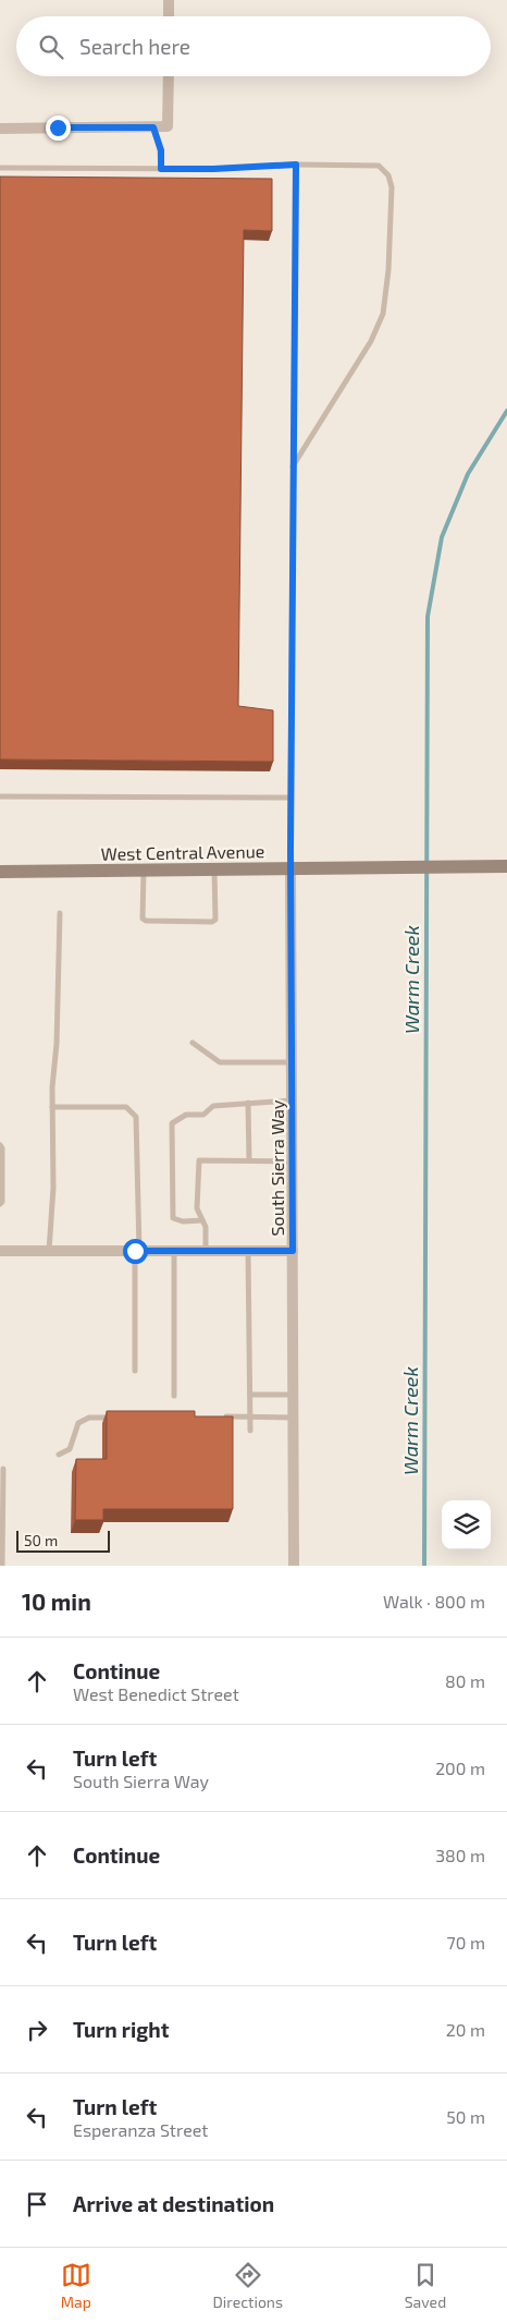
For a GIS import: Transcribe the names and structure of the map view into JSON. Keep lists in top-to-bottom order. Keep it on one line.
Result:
{"streets":{"street":["West Central Avenue","South Sierra Way"]},"crossings":[["West Central Avenue","South Sierra Way"]],"water":["Warm Creek"],"scale_bar":"50 m","page":{"search":"Search here","scale":"50 m","heading":["10 min","Walk · 800 m"],"list":[["Continue","West Benedict Street","80 m"],["Turn left","South Sierra Way","200 m"],["Continue","380 m"],["Turn left","70 m"],["Turn right","20 m"],["Turn left","Esperanza Street","50 m"],"Arrive at destination"],"nav":["Map","Directions","Saved"]}}
